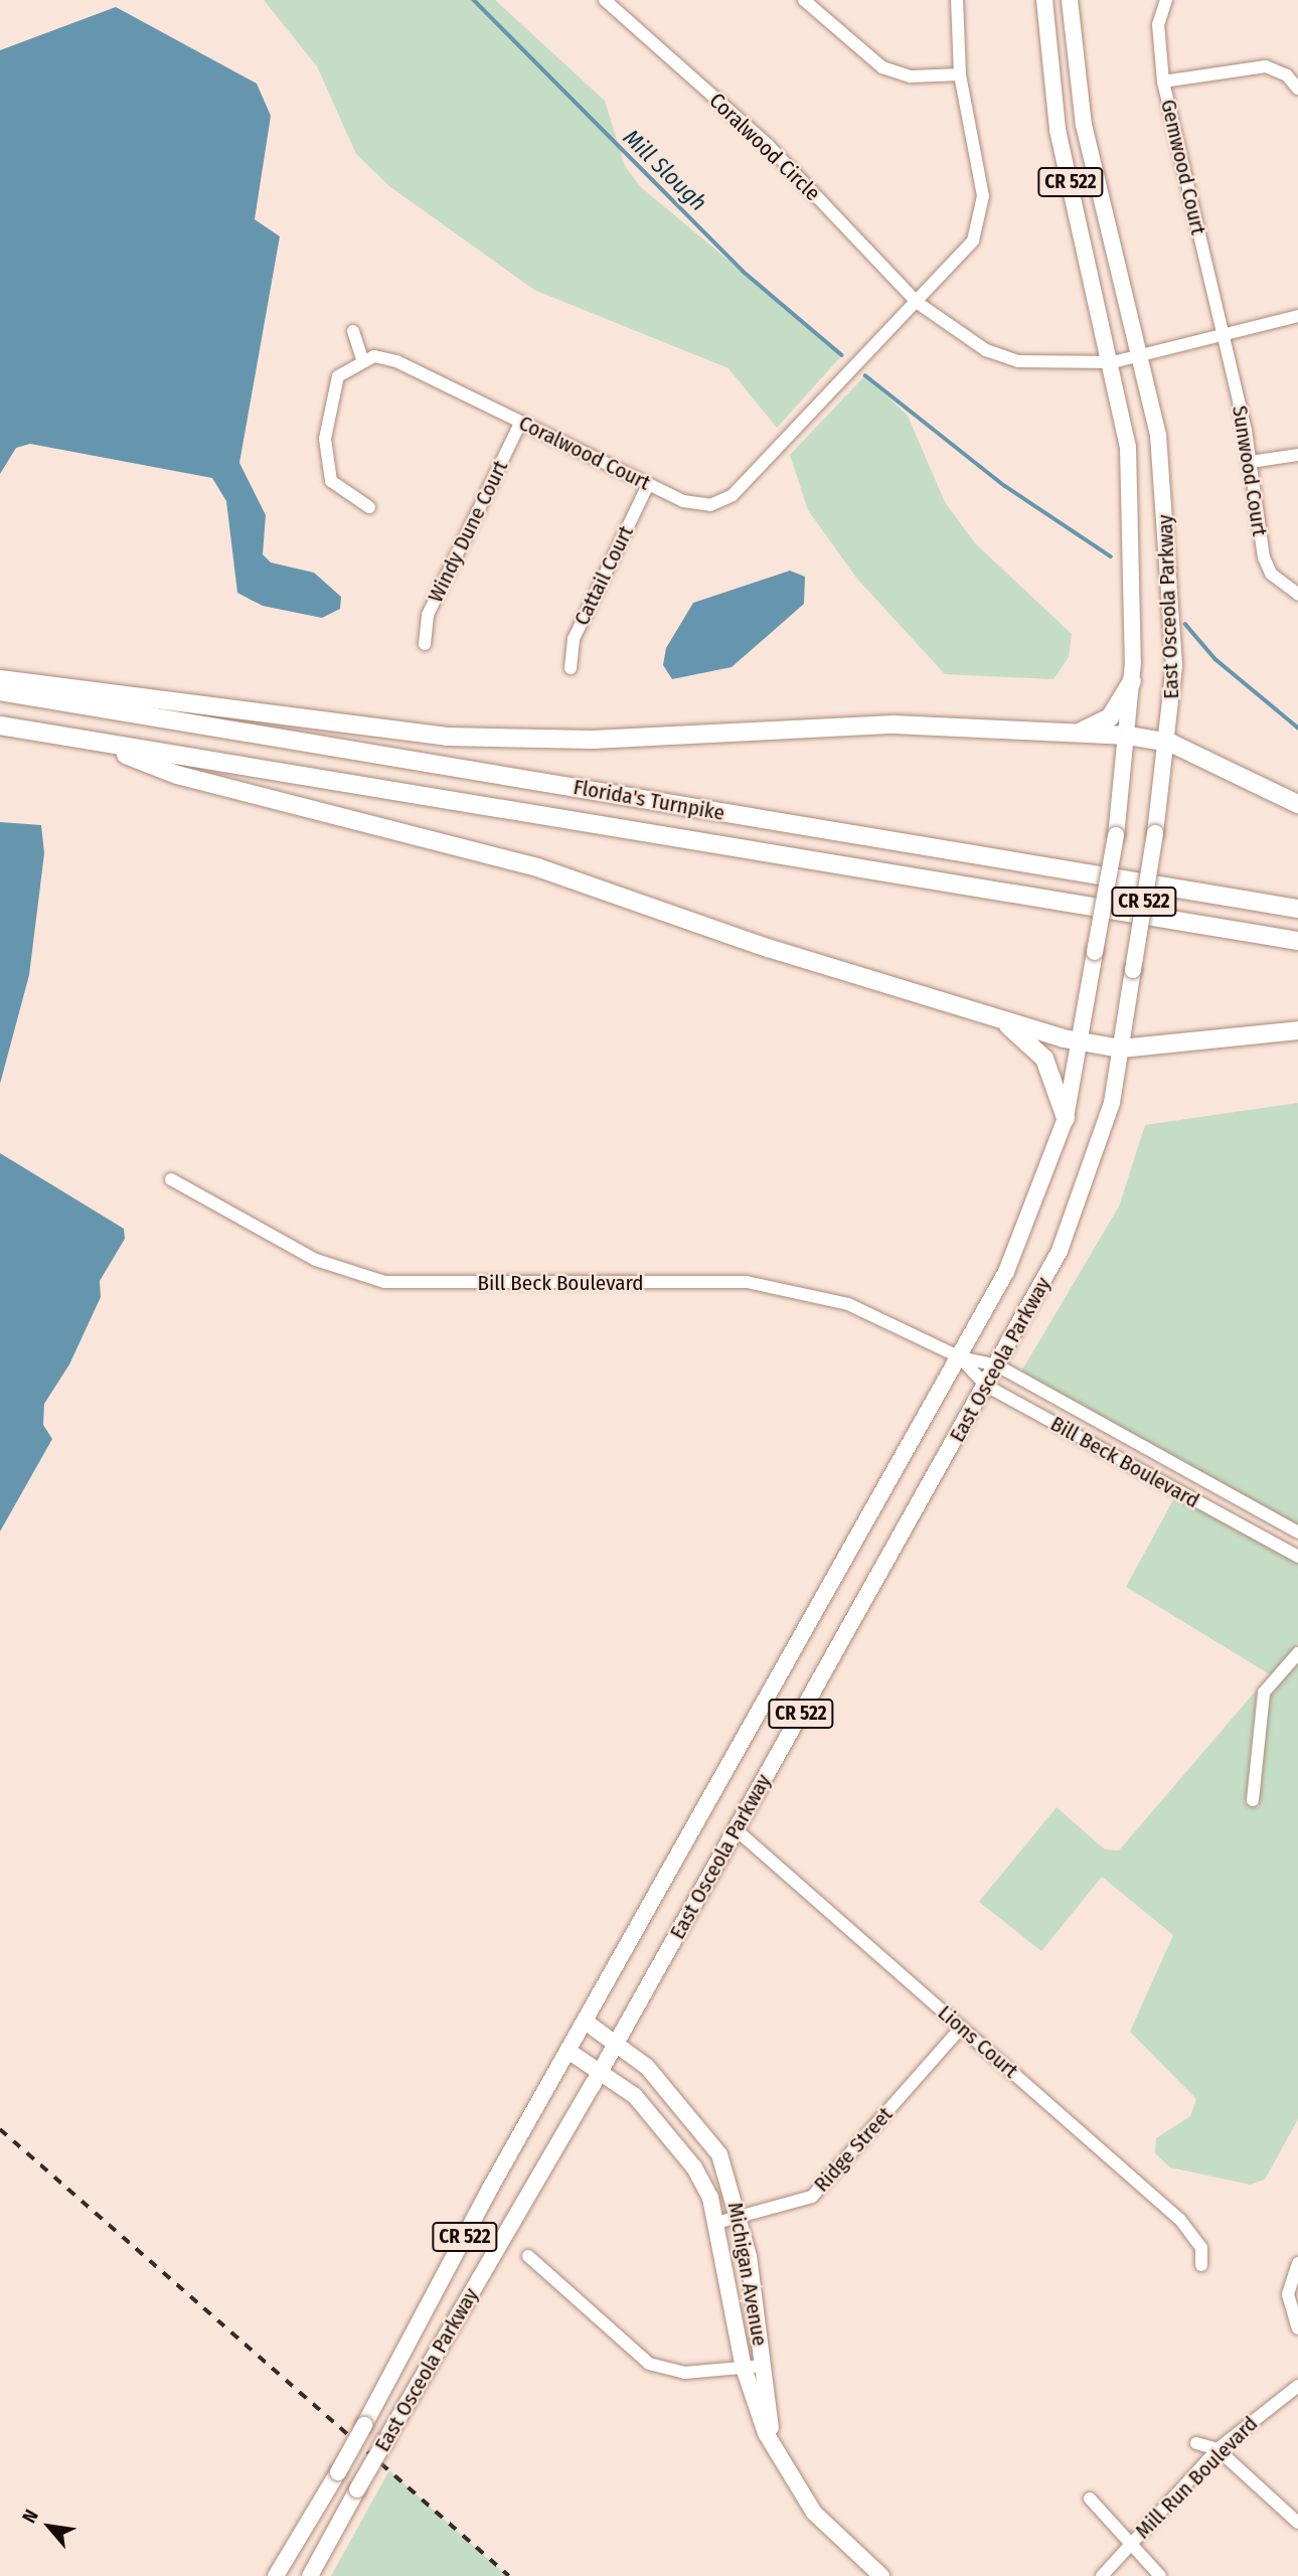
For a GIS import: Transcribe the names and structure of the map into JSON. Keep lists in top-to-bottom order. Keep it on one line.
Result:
{"streets":{"highway":["Florida's Turnpike"],"main road":["CR 522","East Osceola Parkway","Michigan Avenue"],"street":["Coralwood Circle","Gemwood Court","Coralwood Court","Sunwood Court","Windy Dune Court","Cattail Court","Bill Beck Boulevard","Lions Court","Ridge Street","Mill Run Boulevard"]},"crossings":[["Coralwood Circle","Gemwood Court"],["Coralwood Circle","Coralwood Court"],["Coralwood Circle","Sunwood Court"],["Coralwood Circle","East Osceola Parkway"],["Gemwood Court","Sunwood Court"],["Coralwood Court","Windy Dune Court"],["Coralwood Court","Cattail Court"],["East Osceola Parkway","Bill Beck Boulevard"],["East Osceola Parkway","Lions Court"],["East Osceola Parkway","Michigan Avenue"],["Lions Court","Ridge Street"],["Ridge Street","Michigan Avenue"]],"water":["Mill Slough"],"north":"top left"}
